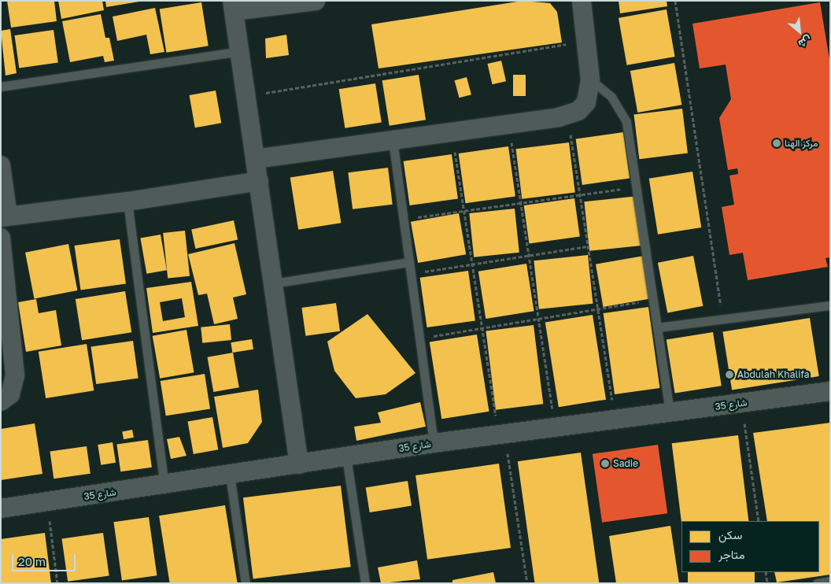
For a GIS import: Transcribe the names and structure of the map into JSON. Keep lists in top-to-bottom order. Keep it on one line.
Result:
{"streets":{"street":["شارع 35"]},"places":["مركز الهنا","Abdulah Khalifa","Sadie"],"legend":["سكن","متاجر"],"scale_bar":"20 m","north":"bottom right"}
